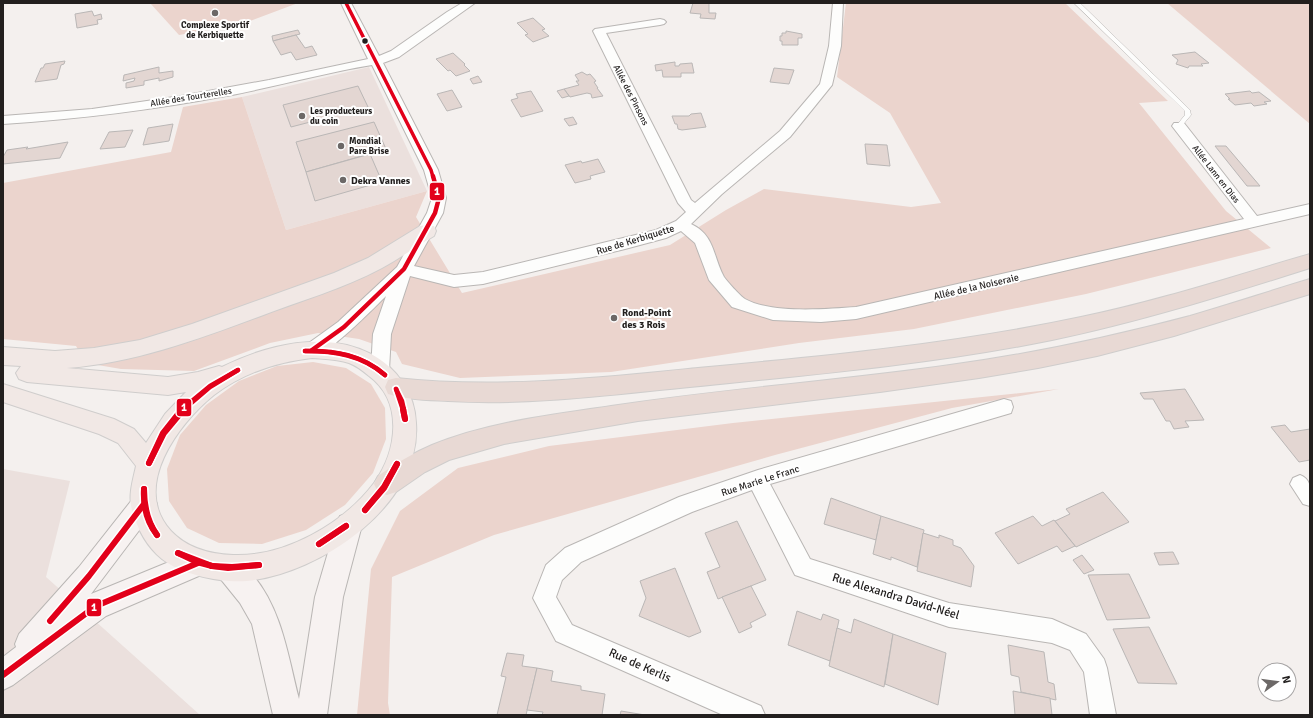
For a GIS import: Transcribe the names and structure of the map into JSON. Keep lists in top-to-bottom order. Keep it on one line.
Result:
{"streets":{"street":["Allée des Pinsons","Allée des Tourterelles","Allée Lann en Dias","Rue de Kerbiquette","Allée de la Noiseraie","Rue Marie Le Franc","Rue Alexandra David-Néel","Rue de Kerlis"]},"crossings":[["Allée des Pinsons","Rue de Kerbiquette"],["Allée Lann en Dias","Allée de la Noiseraie"],["Rue de Kerbiquette","Allée de la Noiseraie"],["Rue Marie Le Franc","Rue Alexandra David-Néel"],["Rue Marie Le Franc","Rue de Kerlis"]],"places":["Complexe Sportif de Kerbiquette","Les producteurs du coin","Mondial Pare Brise","Dekra Vannes","Rond-Point des 3 Rois"],"lines":["transit line 1"],"north":"right"}
